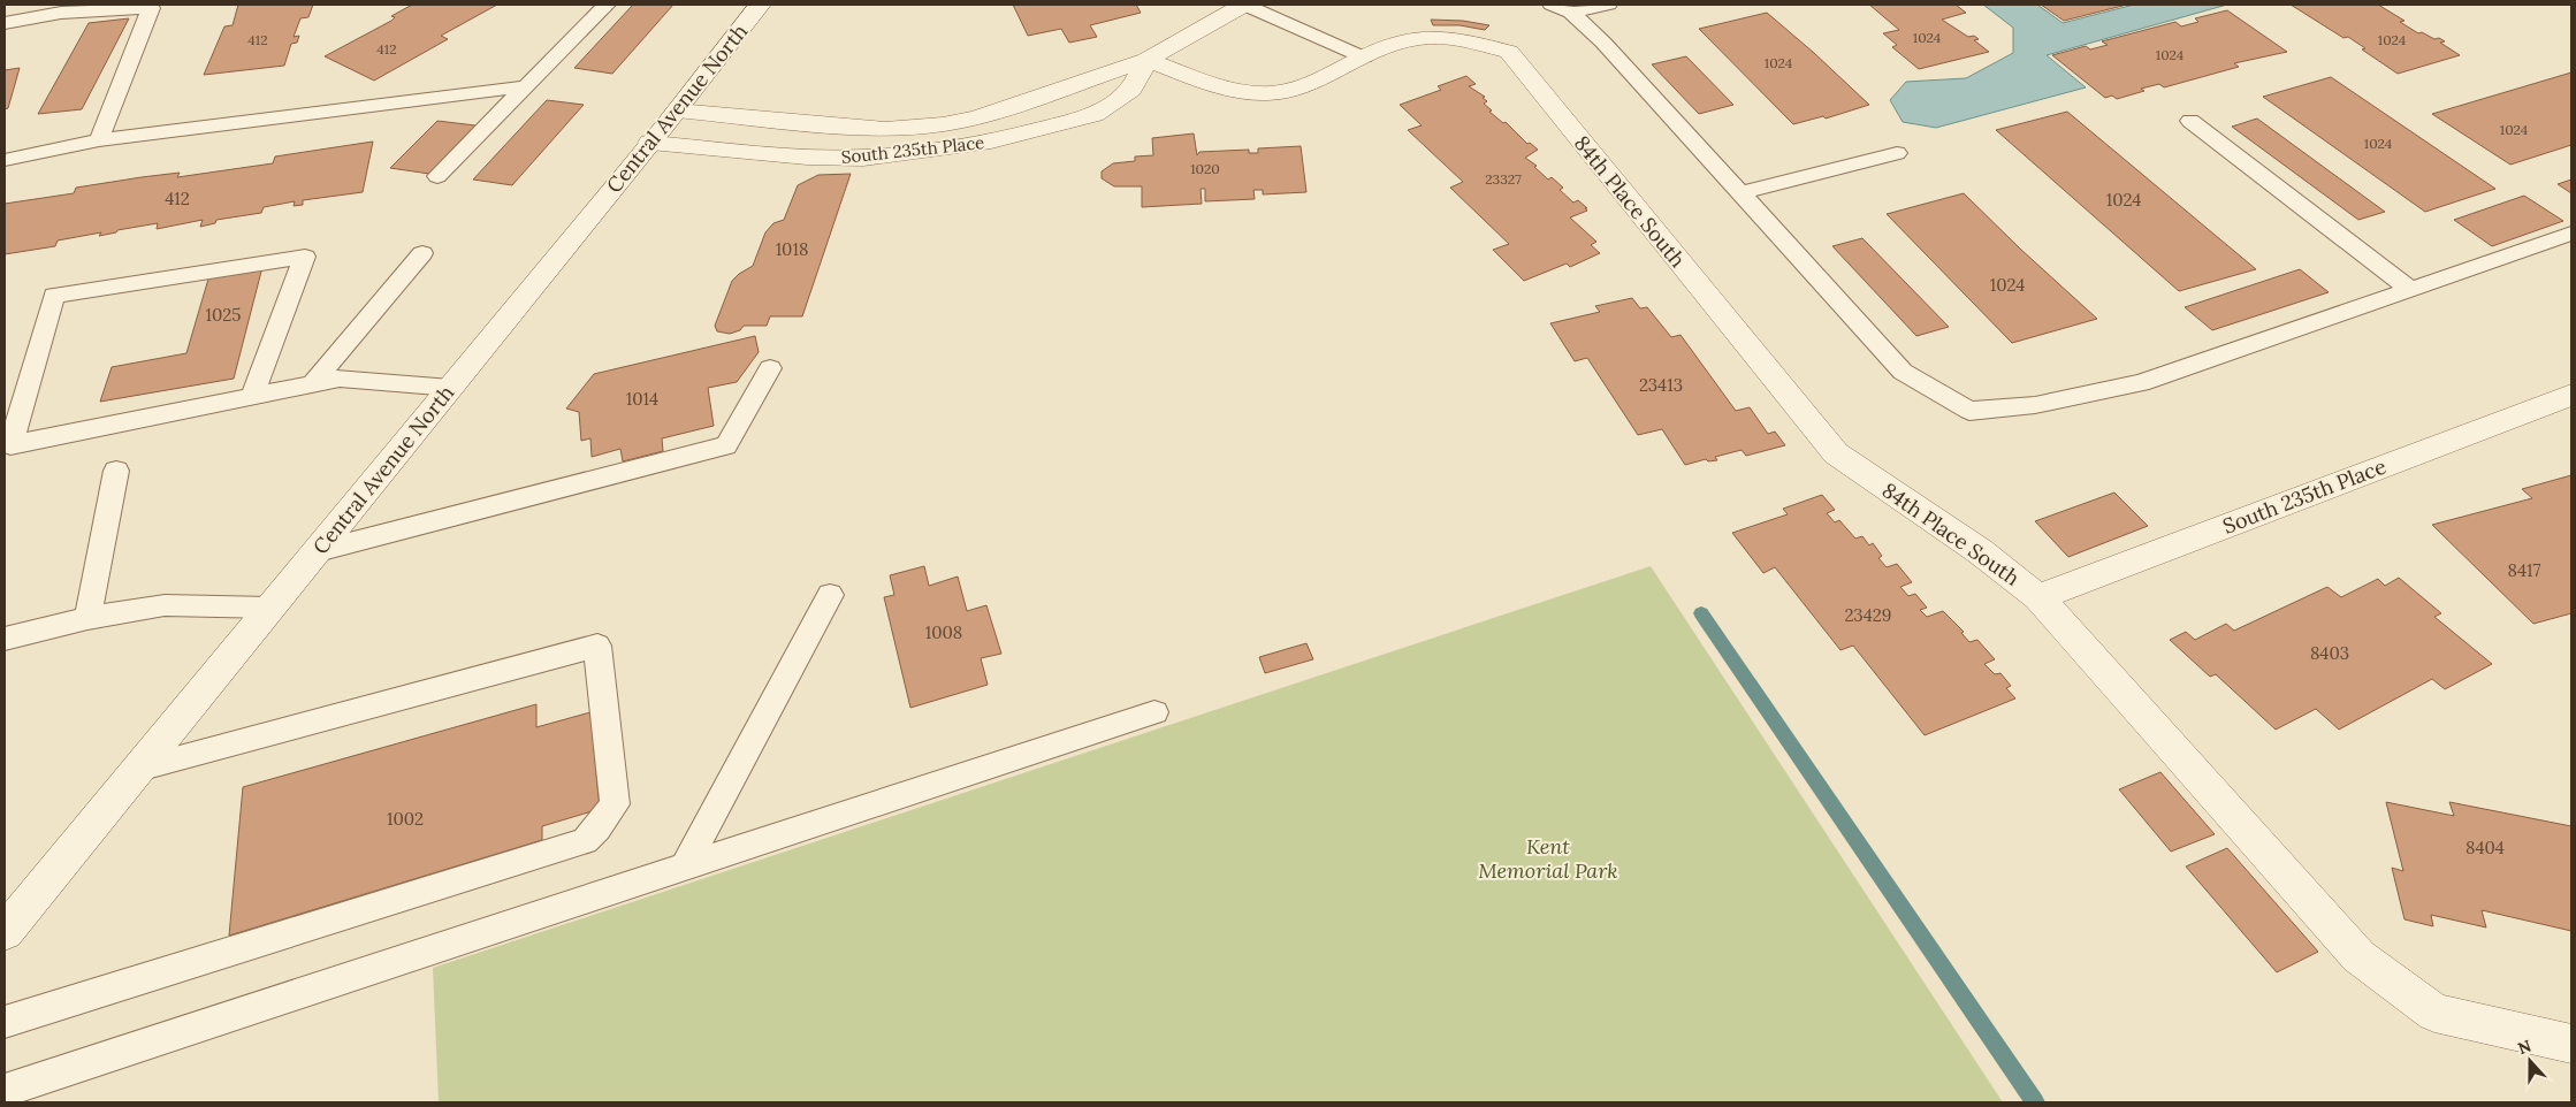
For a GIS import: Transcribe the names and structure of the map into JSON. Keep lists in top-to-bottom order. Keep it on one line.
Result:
{"streets":{"street":["Central Avenue North","South 235th Place","84th Place South"]},"crossings":[["Central Avenue North","South 235th Place"],["South 235th Place","84th Place South"]],"parks":["Kent Memorial Park"],"house_numbers":["1024","412","1024","412","1024","1024","1024","1024","1020","23327","412","1024","1018","1024","1025","23413","1014","8417","23429","1008","8403","1002","8404"],"north":"top"}
